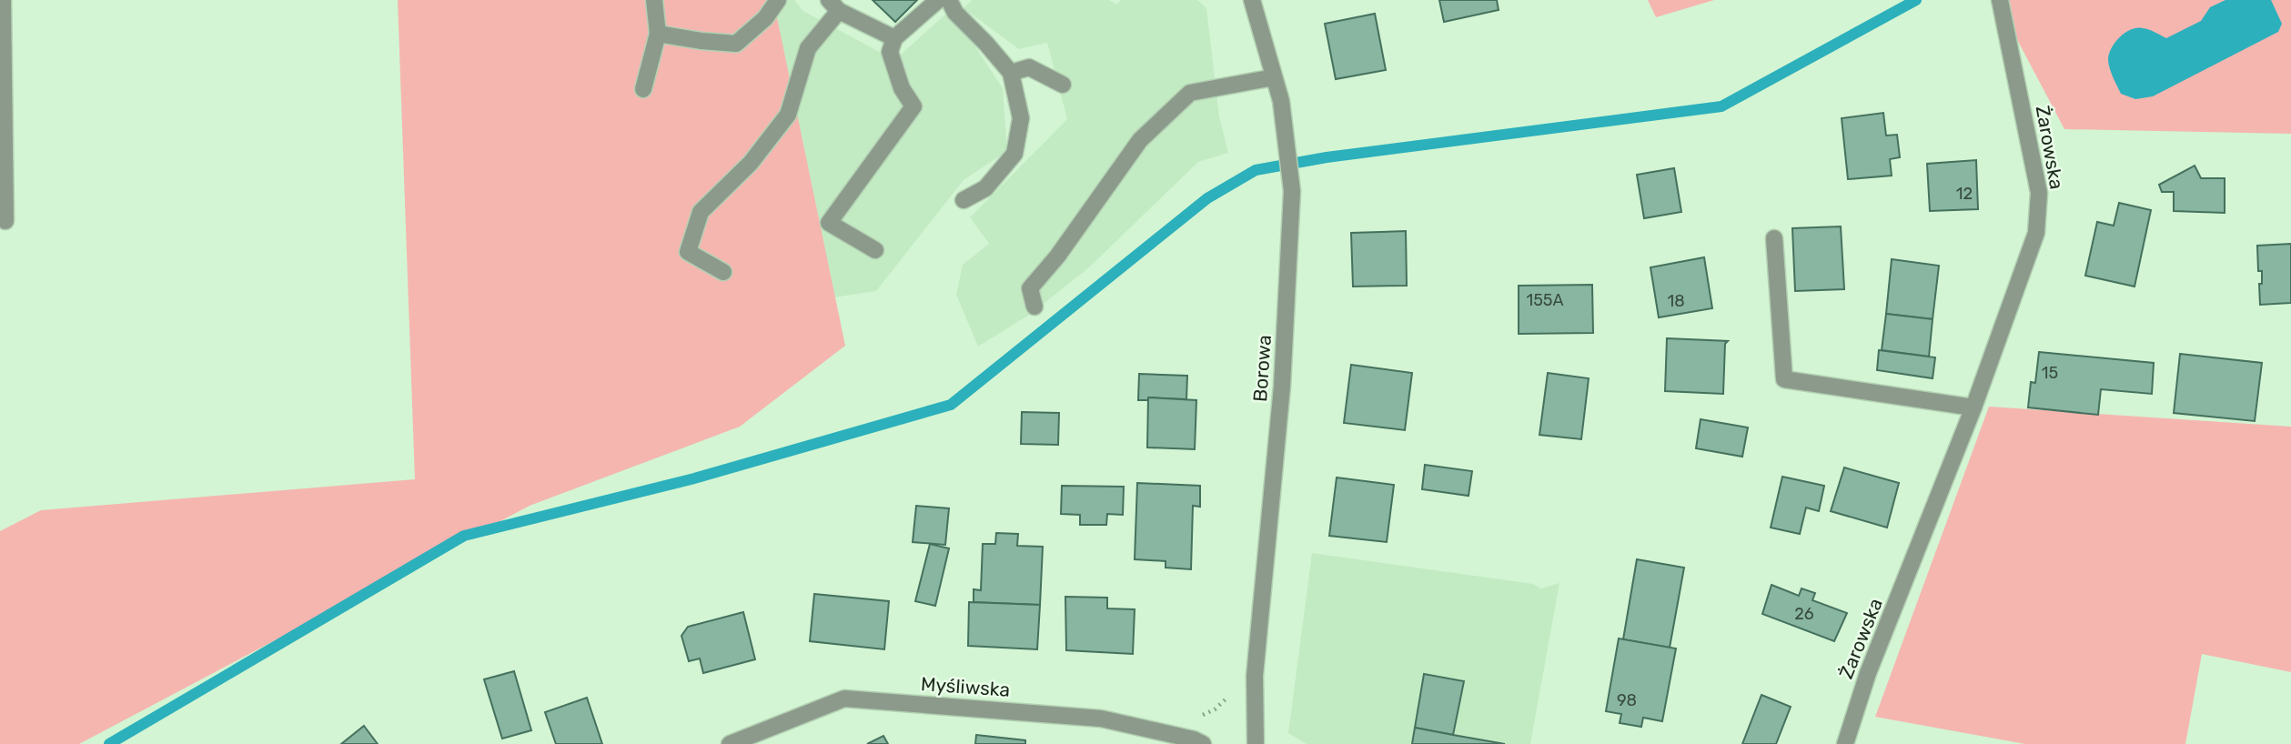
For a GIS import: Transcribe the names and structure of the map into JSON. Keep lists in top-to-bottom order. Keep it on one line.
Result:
{"streets":{"street":["Żarowska","Borowa","Myśliwska"]},"house_numbers":["12","155A","18","15","26","98"]}
